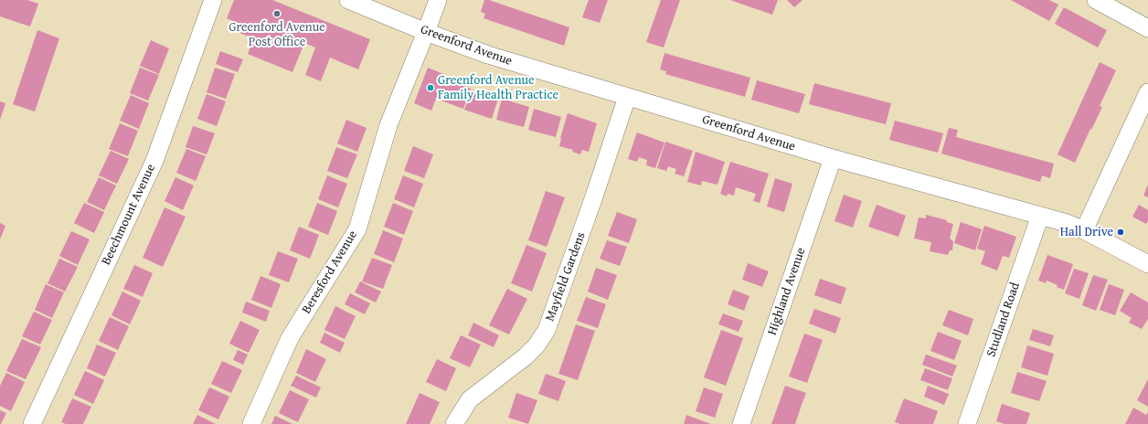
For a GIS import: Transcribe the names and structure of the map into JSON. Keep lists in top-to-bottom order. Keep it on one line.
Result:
{"streets":{"street":["Greenford Avenue","Beechmount Avenue","Beresford Avenue","Mayfield Gardens","Highland Avenue","Studland Road"]},"crossings":[["Greenford Avenue","Beresford Avenue"],["Greenford Avenue","Mayfield Gardens"],["Greenford Avenue","Highland Avenue"],["Greenford Avenue","Studland Road"]],"places":["Greenford Avenue Post Office","Greenford Avenue Family Health Practice","Hall Drive"]}
